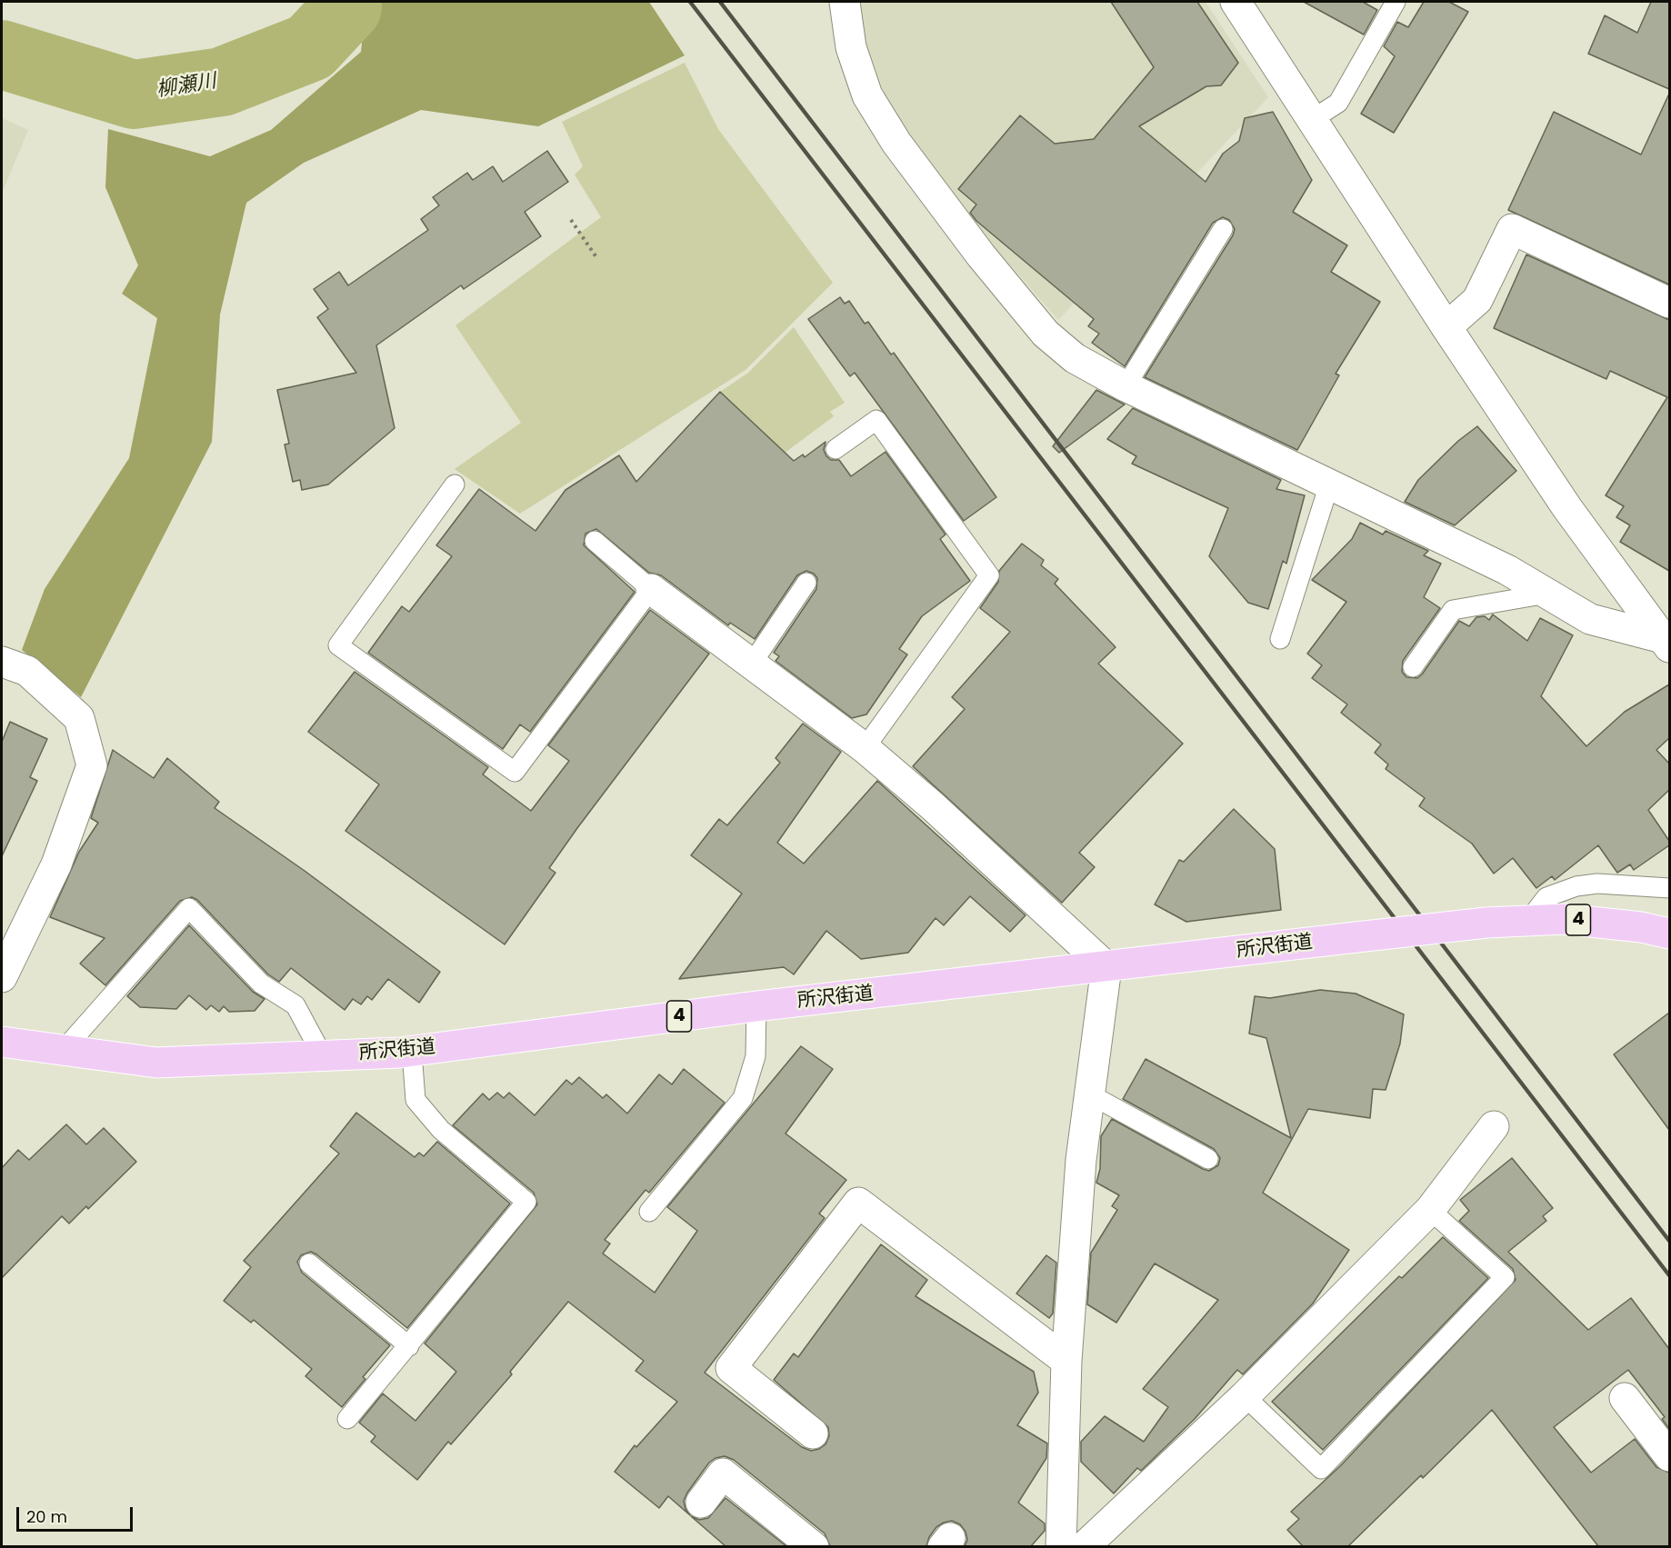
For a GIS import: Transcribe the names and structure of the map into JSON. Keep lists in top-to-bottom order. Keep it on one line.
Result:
{"streets":{"main road":["4","所沢街道"]},"water":["柳瀬川"],"scale_bar":"20 m"}
